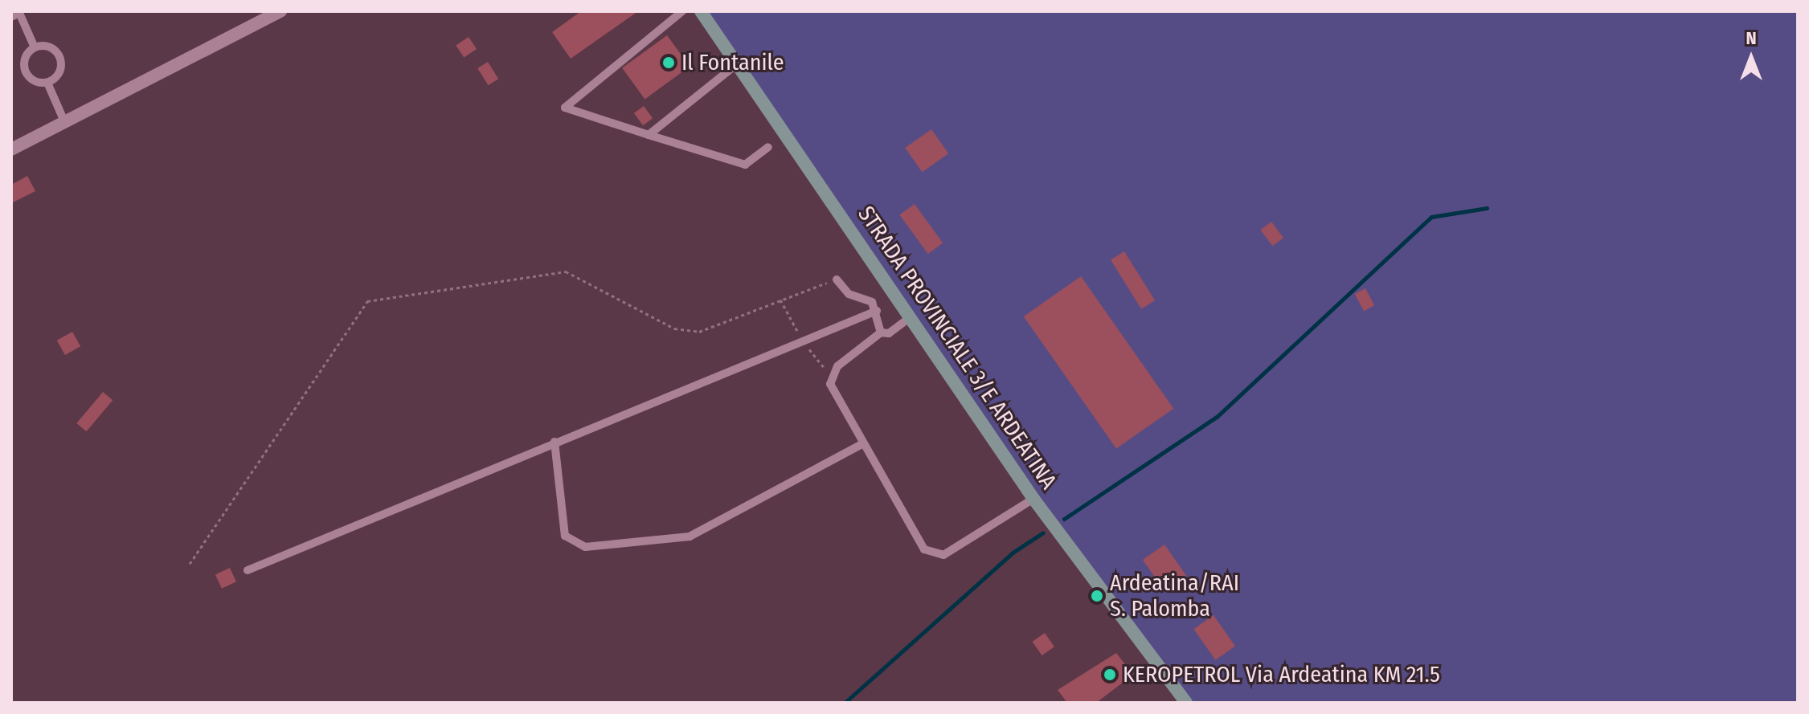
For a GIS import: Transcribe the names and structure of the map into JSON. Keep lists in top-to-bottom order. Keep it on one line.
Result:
{"streets":{"main road":["STRADA PROVINCIALE 3/E ARDEATINA"]},"places":["Il Fontanile","Ardeatina/RAI S. Palomba","KEROPETROL Via Ardeatina KM 21.5"],"north":"top"}
